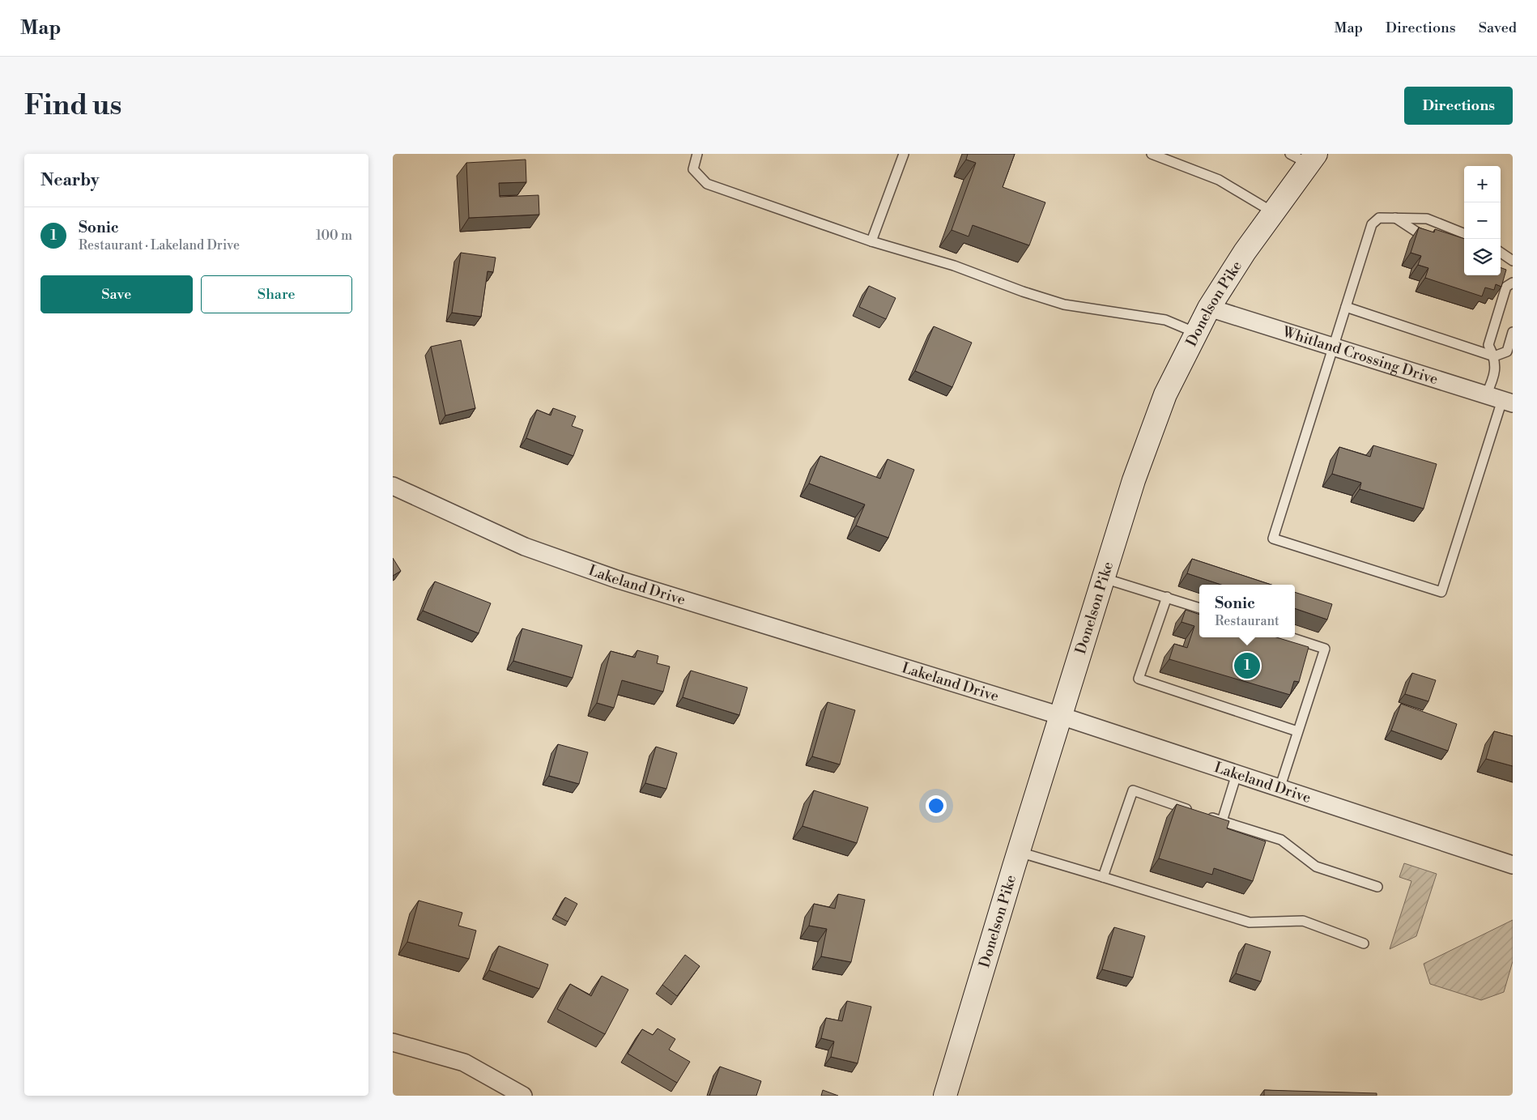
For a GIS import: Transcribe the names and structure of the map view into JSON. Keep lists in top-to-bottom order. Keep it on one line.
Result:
{"streets":{"main road":["Donelson Pike"],"street":["Whitland Crossing Drive","Lakeland Drive"]},"crossings":[["Donelson Pike","Whitland Crossing Drive"],["Donelson Pike","Lakeland Drive"]],"page":{"header":"Map","nav":["Map","Directions","Saved"],"buttons":["Directions",["Save","Share"]],"title":"Find us","heading":"Nearby","map_buttons":["+","−"],"list":[{"mark":"1","name":"Sonic","note":"Restaurant · Lakeland Drive","value":"100 m"}],"popup":["Sonic","Restaurant"],"pins":"1"}}
